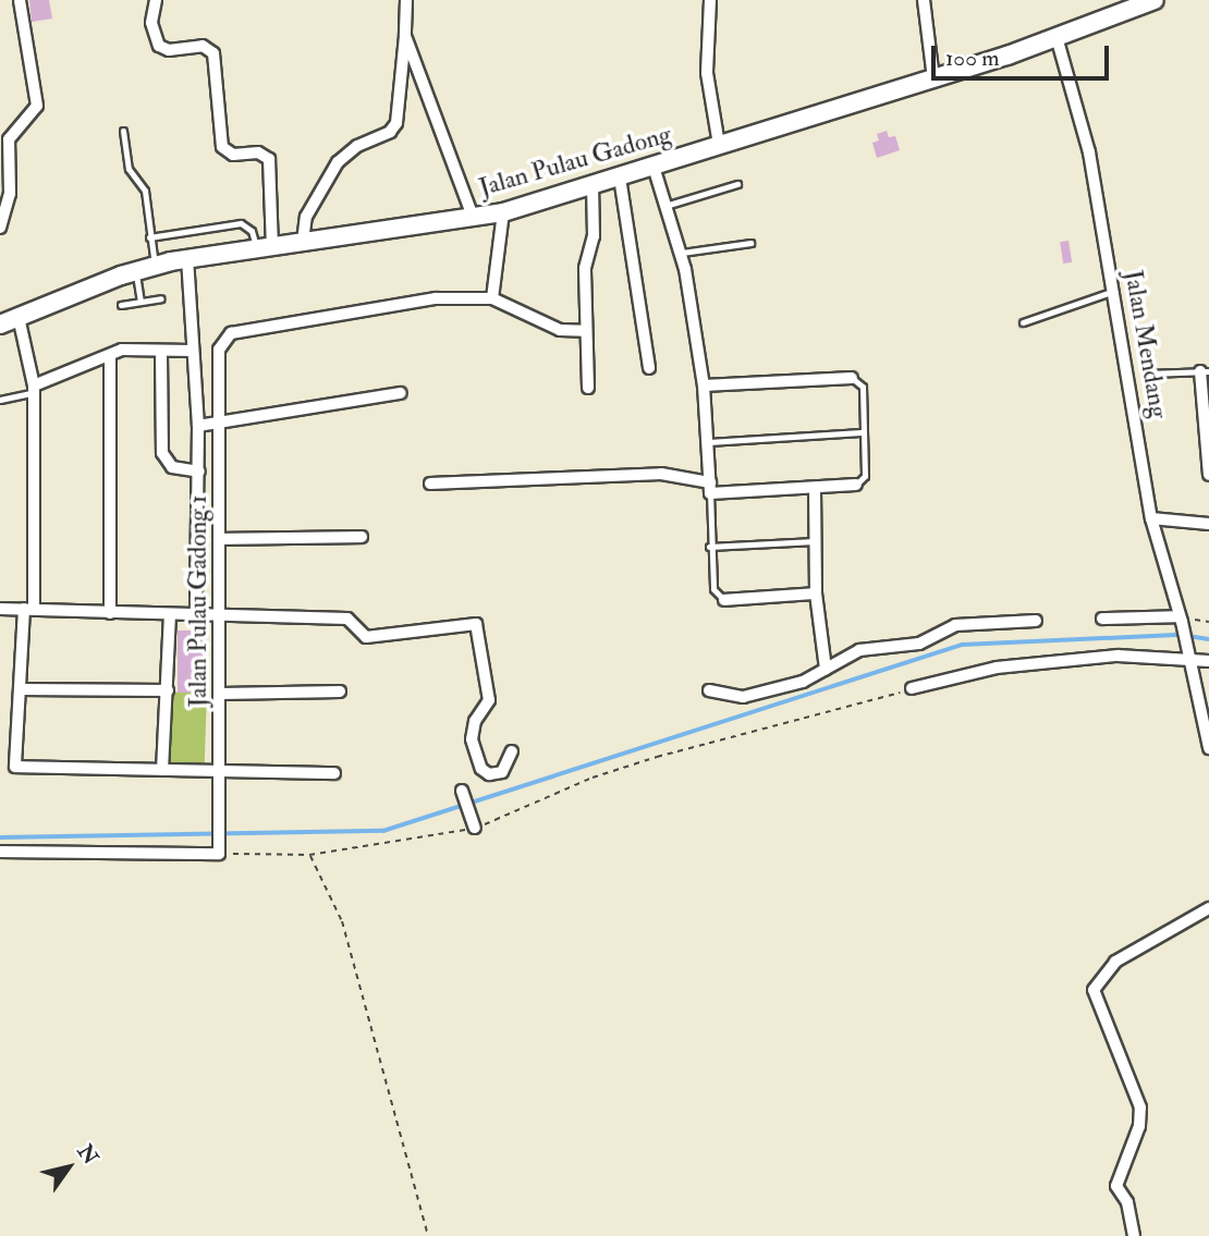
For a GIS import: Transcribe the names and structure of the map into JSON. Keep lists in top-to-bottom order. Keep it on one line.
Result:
{"streets":{"main road":["Jalan Pulau Gadong"],"street":["Jalan Mendang","Jalan Pulau Gadong 1"]},"crossings":[["Jalan Pulau Gadong","Jalan Mendang"]],"scale_bar":"100 m","north":"top right"}
